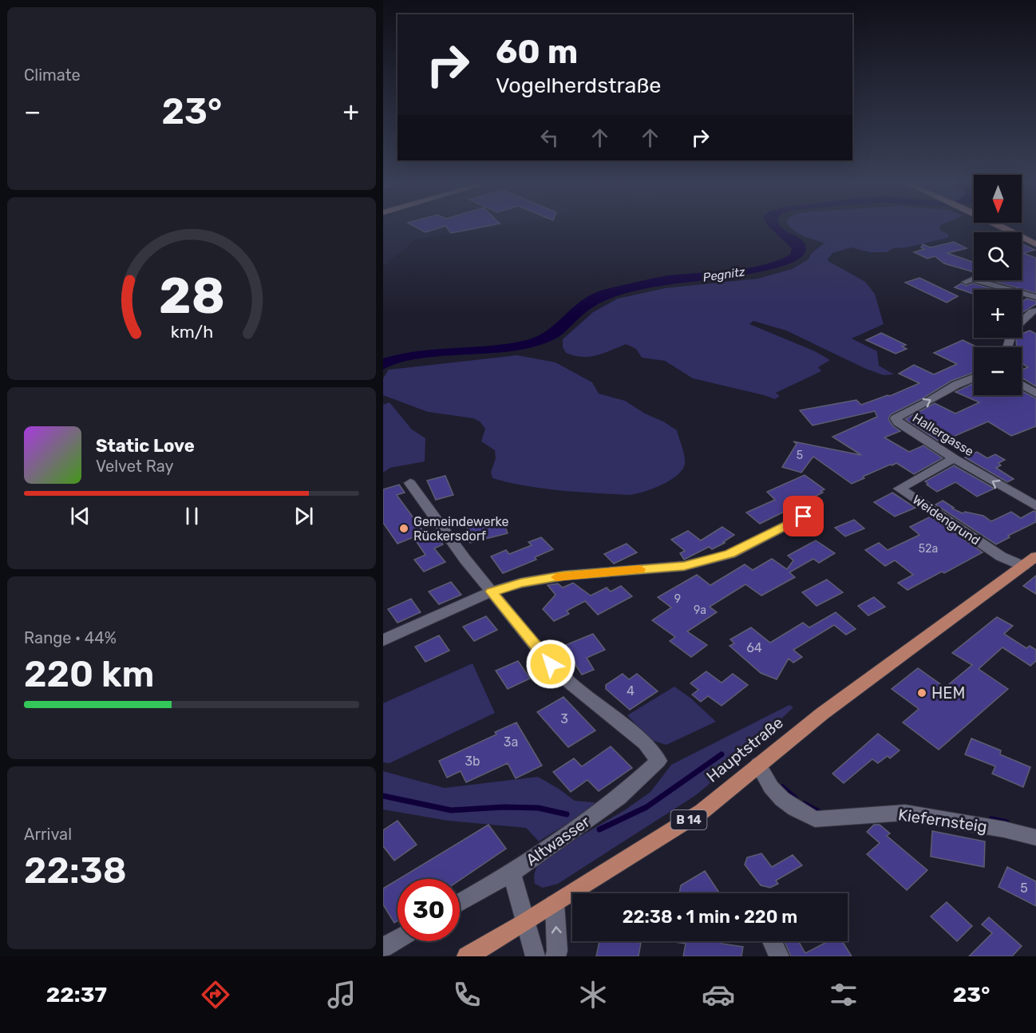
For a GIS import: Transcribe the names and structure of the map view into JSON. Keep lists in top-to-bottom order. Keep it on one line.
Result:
{"streets":{"main road":["Hauptstraße","B 14"],"street":["Hallergasse","Weidengrund","Kiefernsteig","Altwasser"]},"crossings":[["Hallergasse","Weidengrund"],["Weidengrund","Hauptstraße"],["Hauptstraße","Kiefernsteig"]],"water":["Pegnitz"],"places":["Gemeindewerke Rückersdorf","HEM"],"house_numbers":["5","52a","9","9a","64","4","3","3a","3b","5"],"north":"bottom","page":{"tile":["Climate",["Range · 44%","220 km"],["Arrival","22:38"]],"turn":["60 m","Vogelherdstraße"],"heat":["−","23°","+"],"map_buttons":["+","−"],"song":["Static Love","Velvet Ray"],"limit":"30","trip":"22:38 · 1 min · 220 m","tabs":["22:37","23°"],"gauge":["28","km/h"]}}
